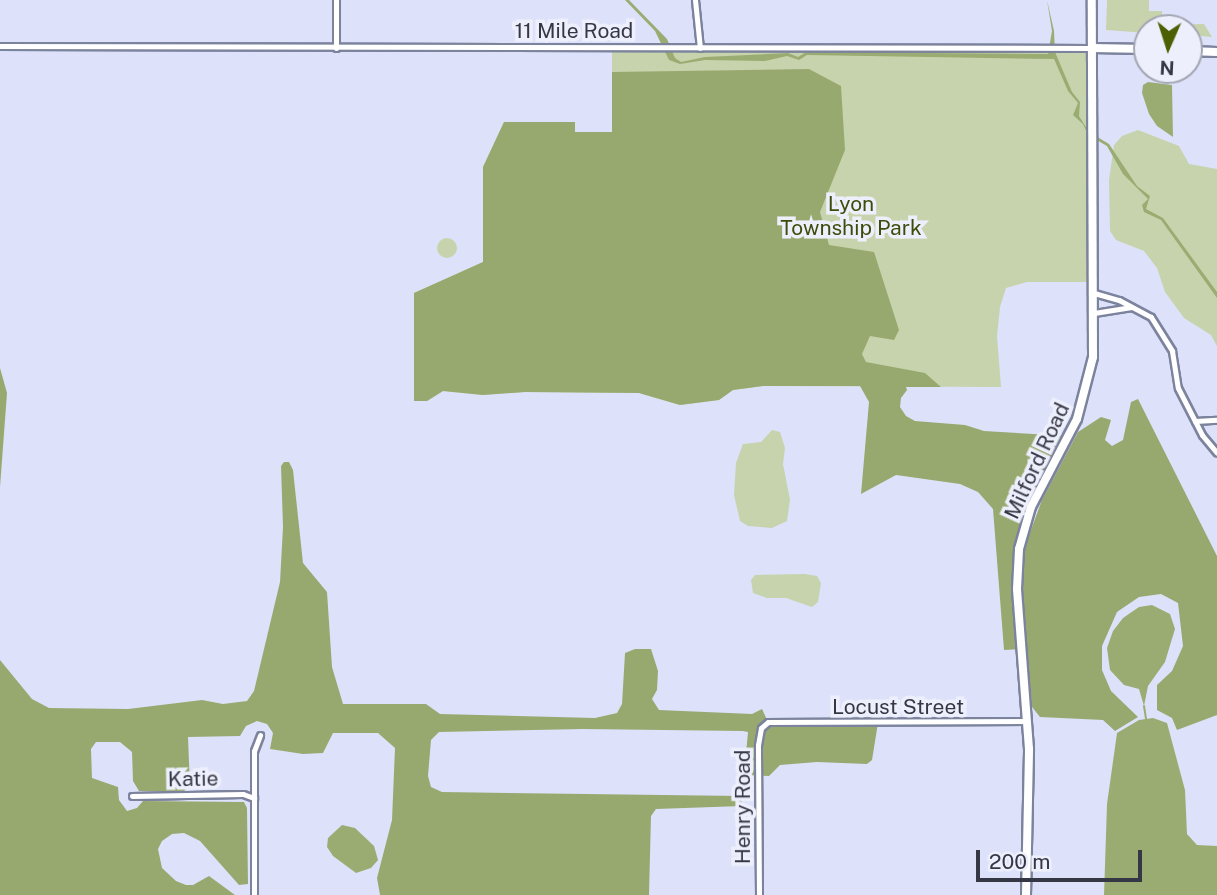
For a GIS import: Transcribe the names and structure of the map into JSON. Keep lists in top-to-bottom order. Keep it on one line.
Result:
{"streets":{"street":["11 Mile Road","Milford Road","Locust Street","Katie","Henry Road"]},"crossings":[["11 Mile Road","Milford Road"],["Milford Road","Locust Street"],["Locust Street","Henry Road"]],"parks":["Lyon Township Park"],"scale_bar":"200 m","north":"bottom"}
